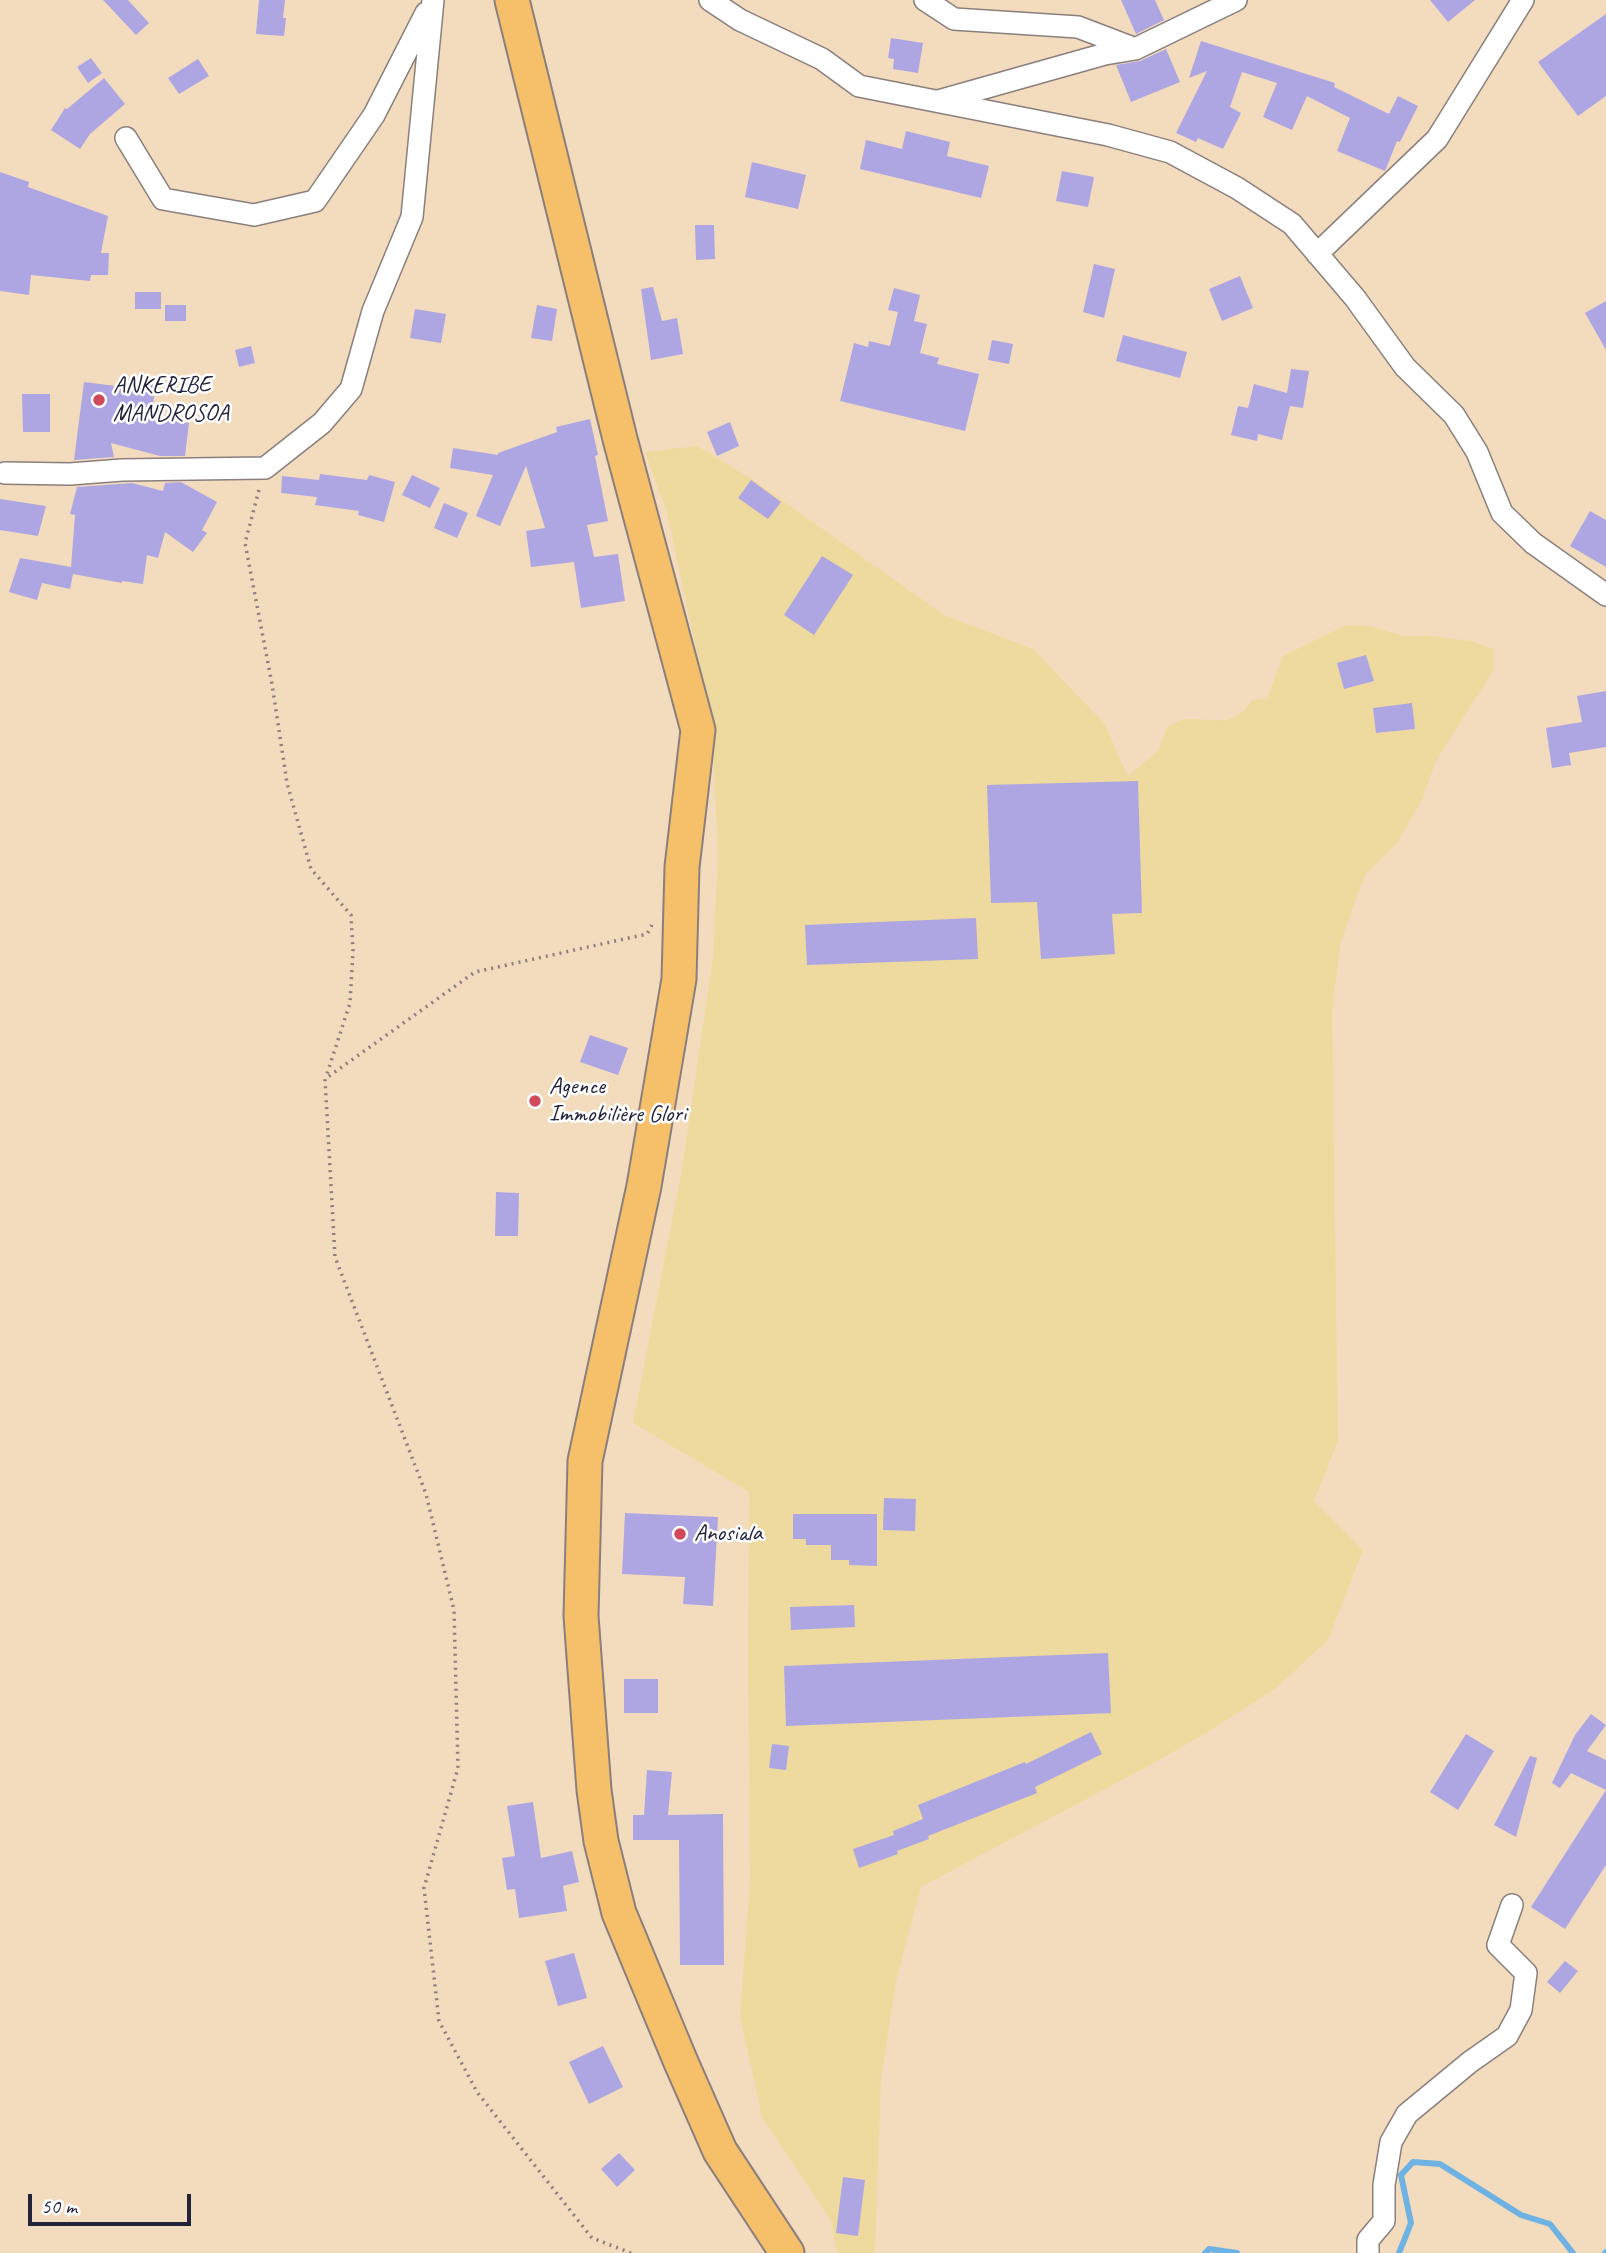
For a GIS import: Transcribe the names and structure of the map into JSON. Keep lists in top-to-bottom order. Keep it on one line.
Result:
{"places":["ANKERIBE MANDROSOA","Agence Immobilière Glori","Anosiala"],"scale_bar":"50 m"}
